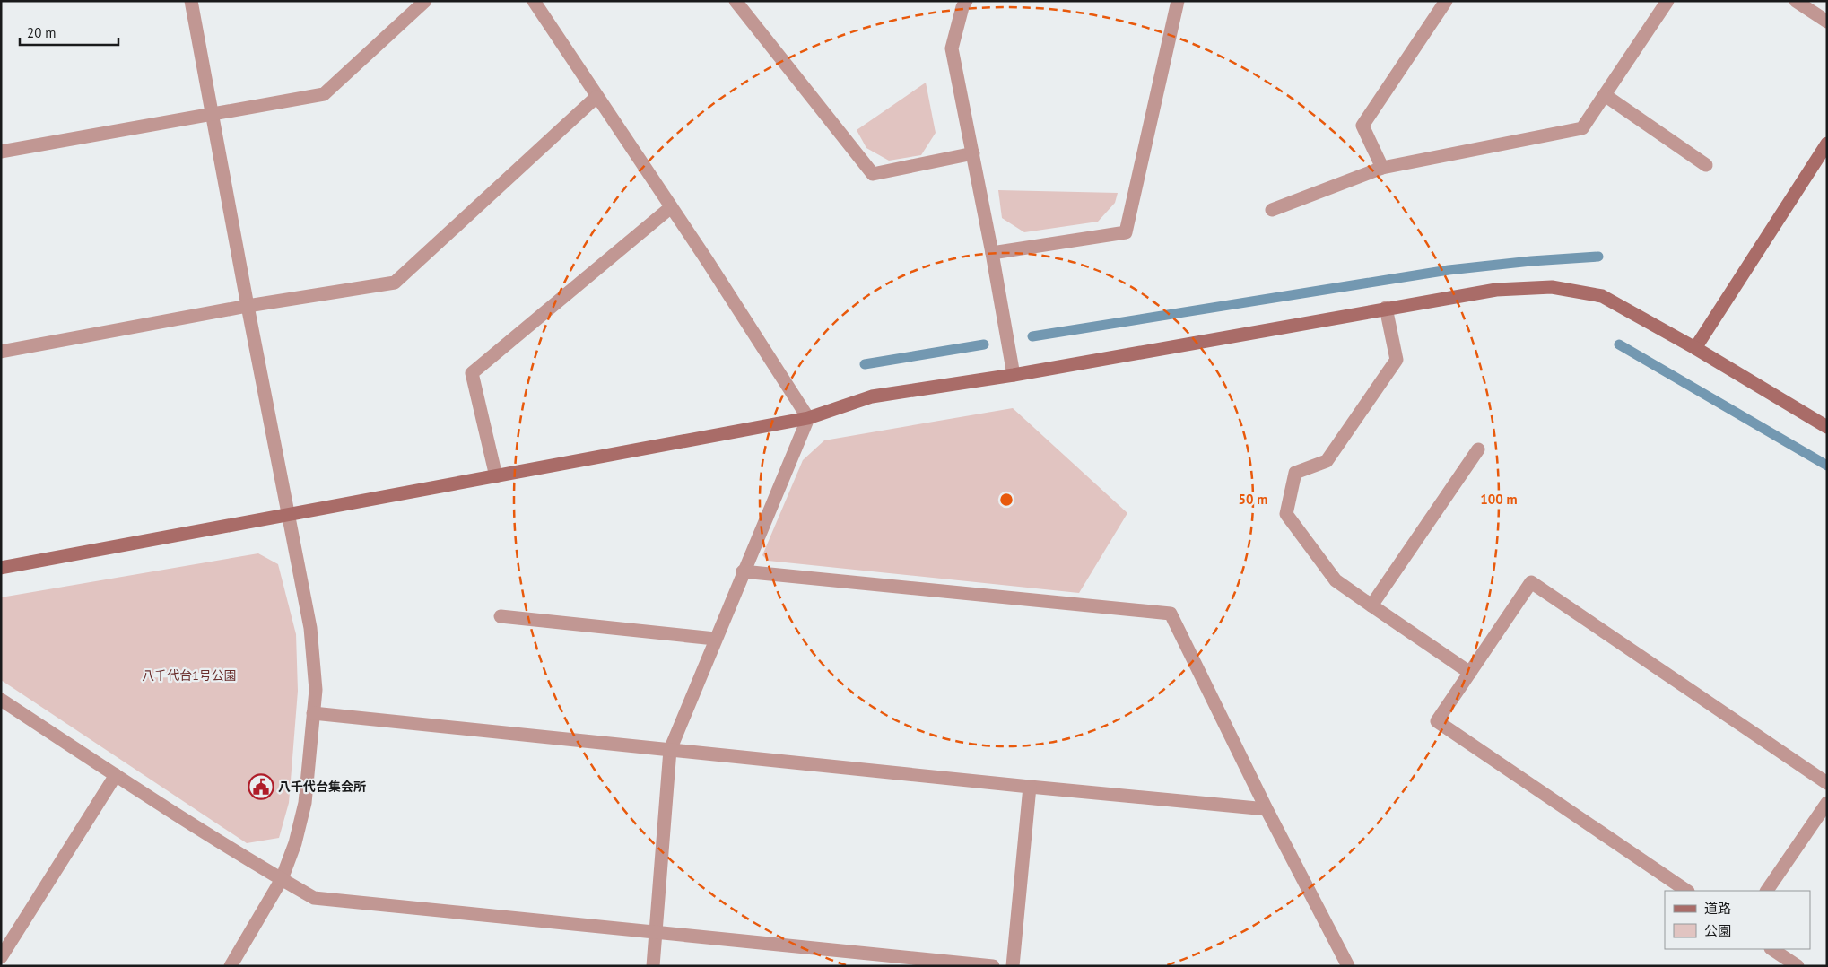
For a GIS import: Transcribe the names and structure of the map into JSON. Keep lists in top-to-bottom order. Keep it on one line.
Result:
{"parks":["八千代台1号公園"],"places":{"public building":["八千代台集会所"]},"legend":["道路","公園"],"scale_bar":"20 m","rings":["50 m","100 m"]}
